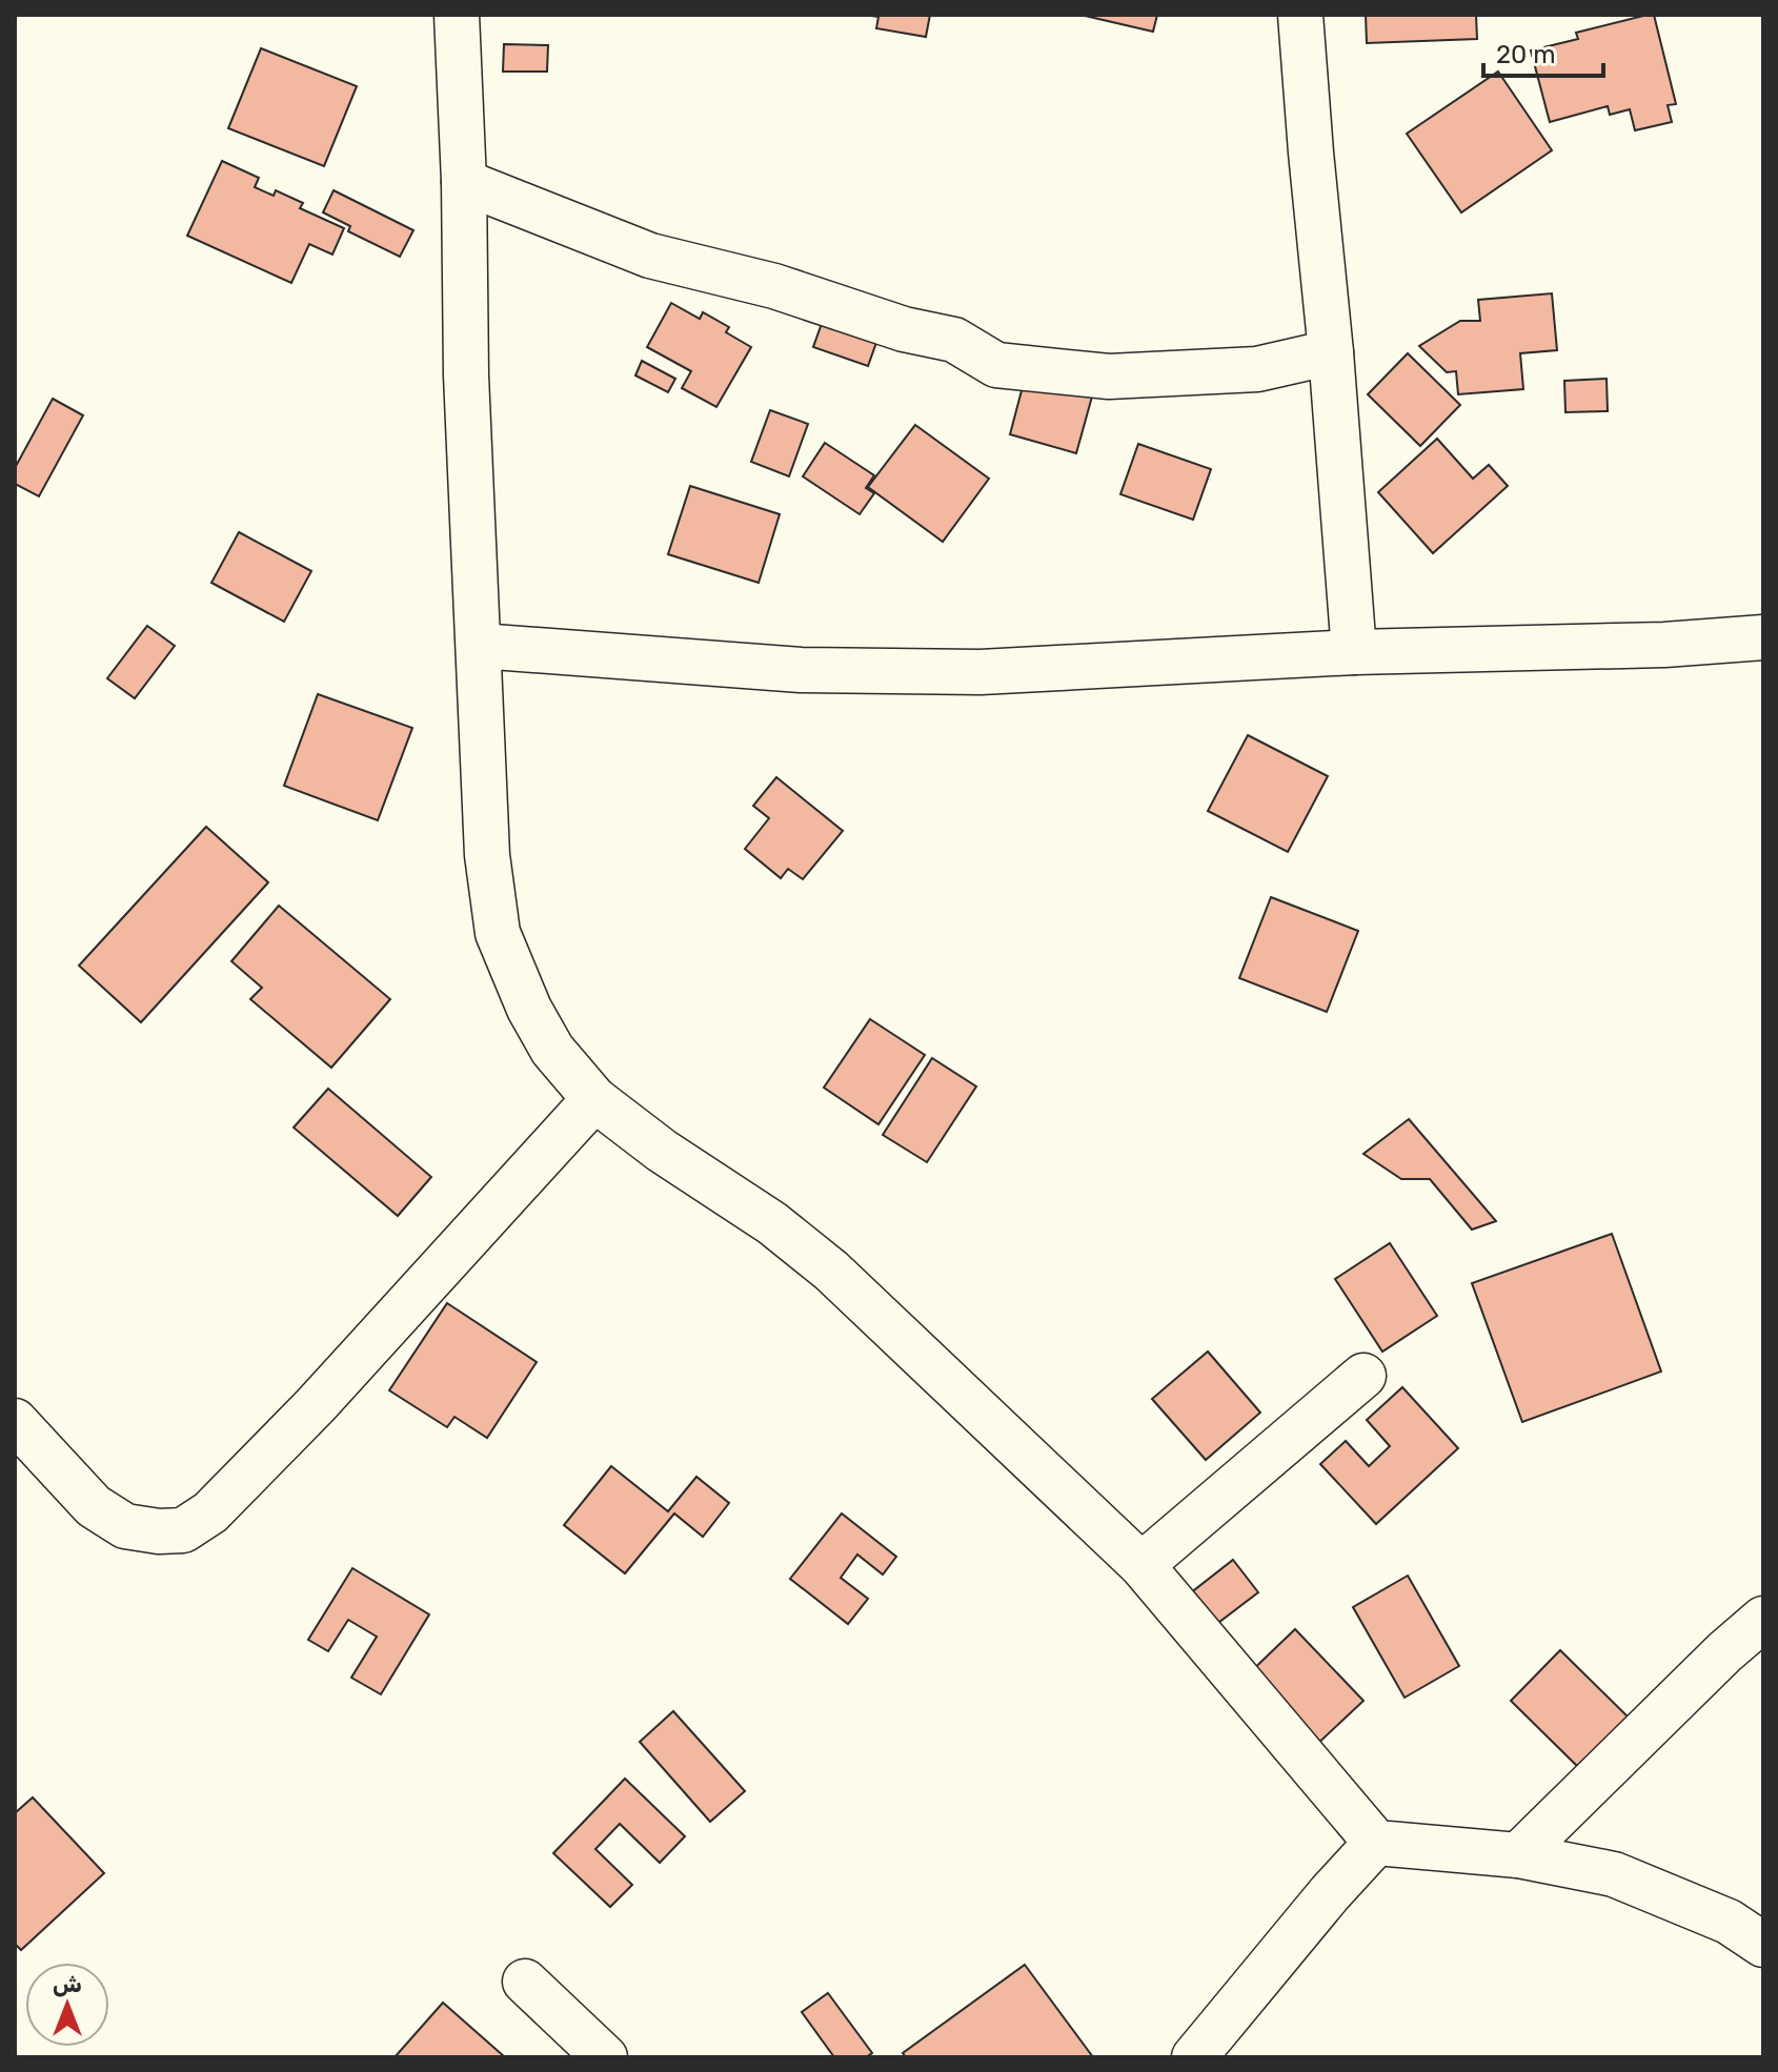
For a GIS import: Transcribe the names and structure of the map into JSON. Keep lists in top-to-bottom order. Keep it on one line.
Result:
{"scale_bar":"20 m","north":"top"}
